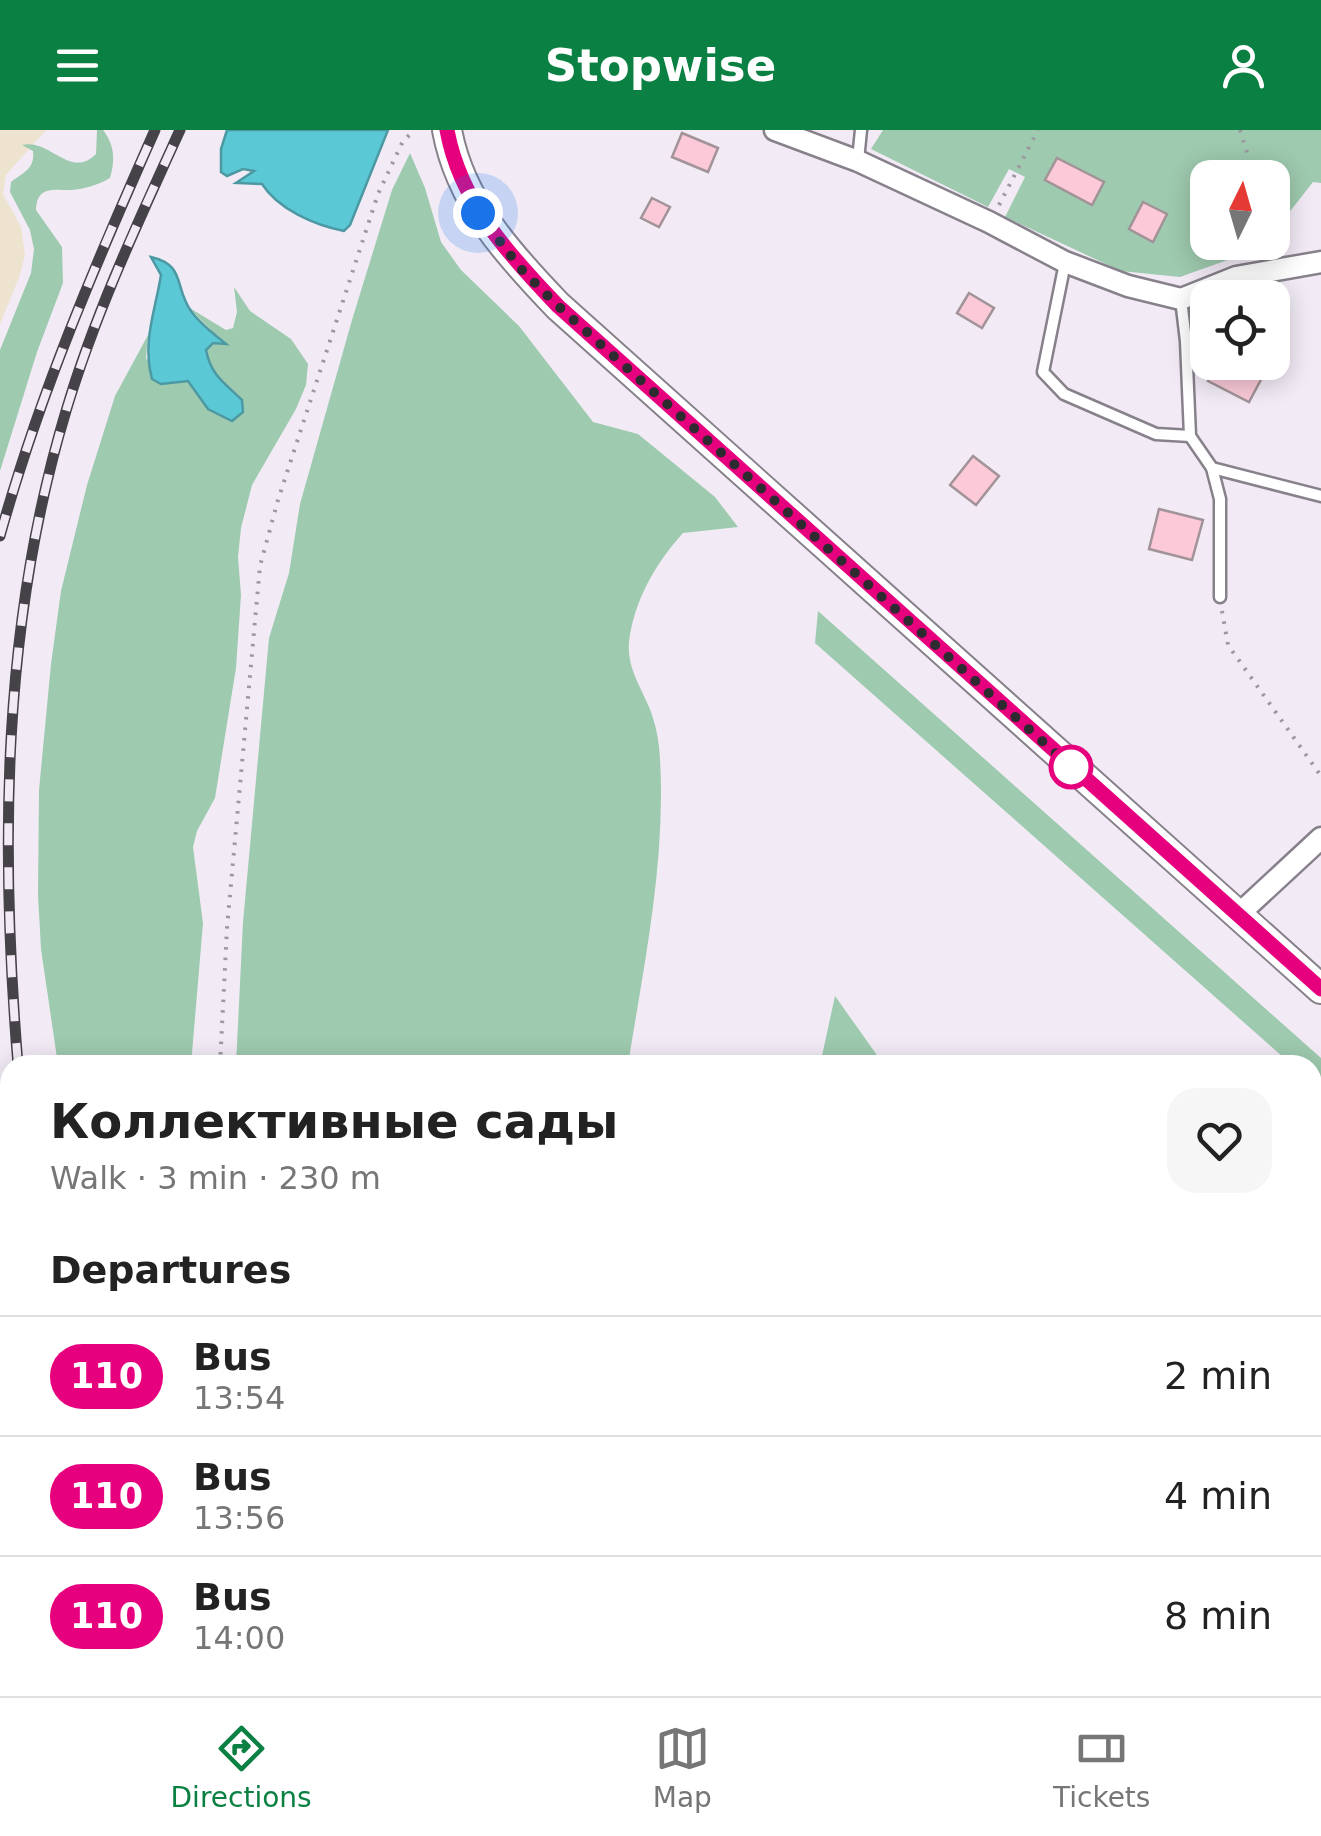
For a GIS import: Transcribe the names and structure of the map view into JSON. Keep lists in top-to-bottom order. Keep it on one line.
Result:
{"lines":["bus line 110"],"north":"top","page":{"header":"Stopwise","heading":[["Коллективные сады","Walk · 3 min · 230 m"],"Departures"],"list":[{"mark":"110","name":"Bus","note":"13:54","value":"2 min"},{"mark":"110","name":"Bus","note":"13:56","value":"4 min"},{"mark":"110","name":"Bus","note":"14:00","value":"8 min"}],"tabs":["Directions","Map","Tickets"]}}
